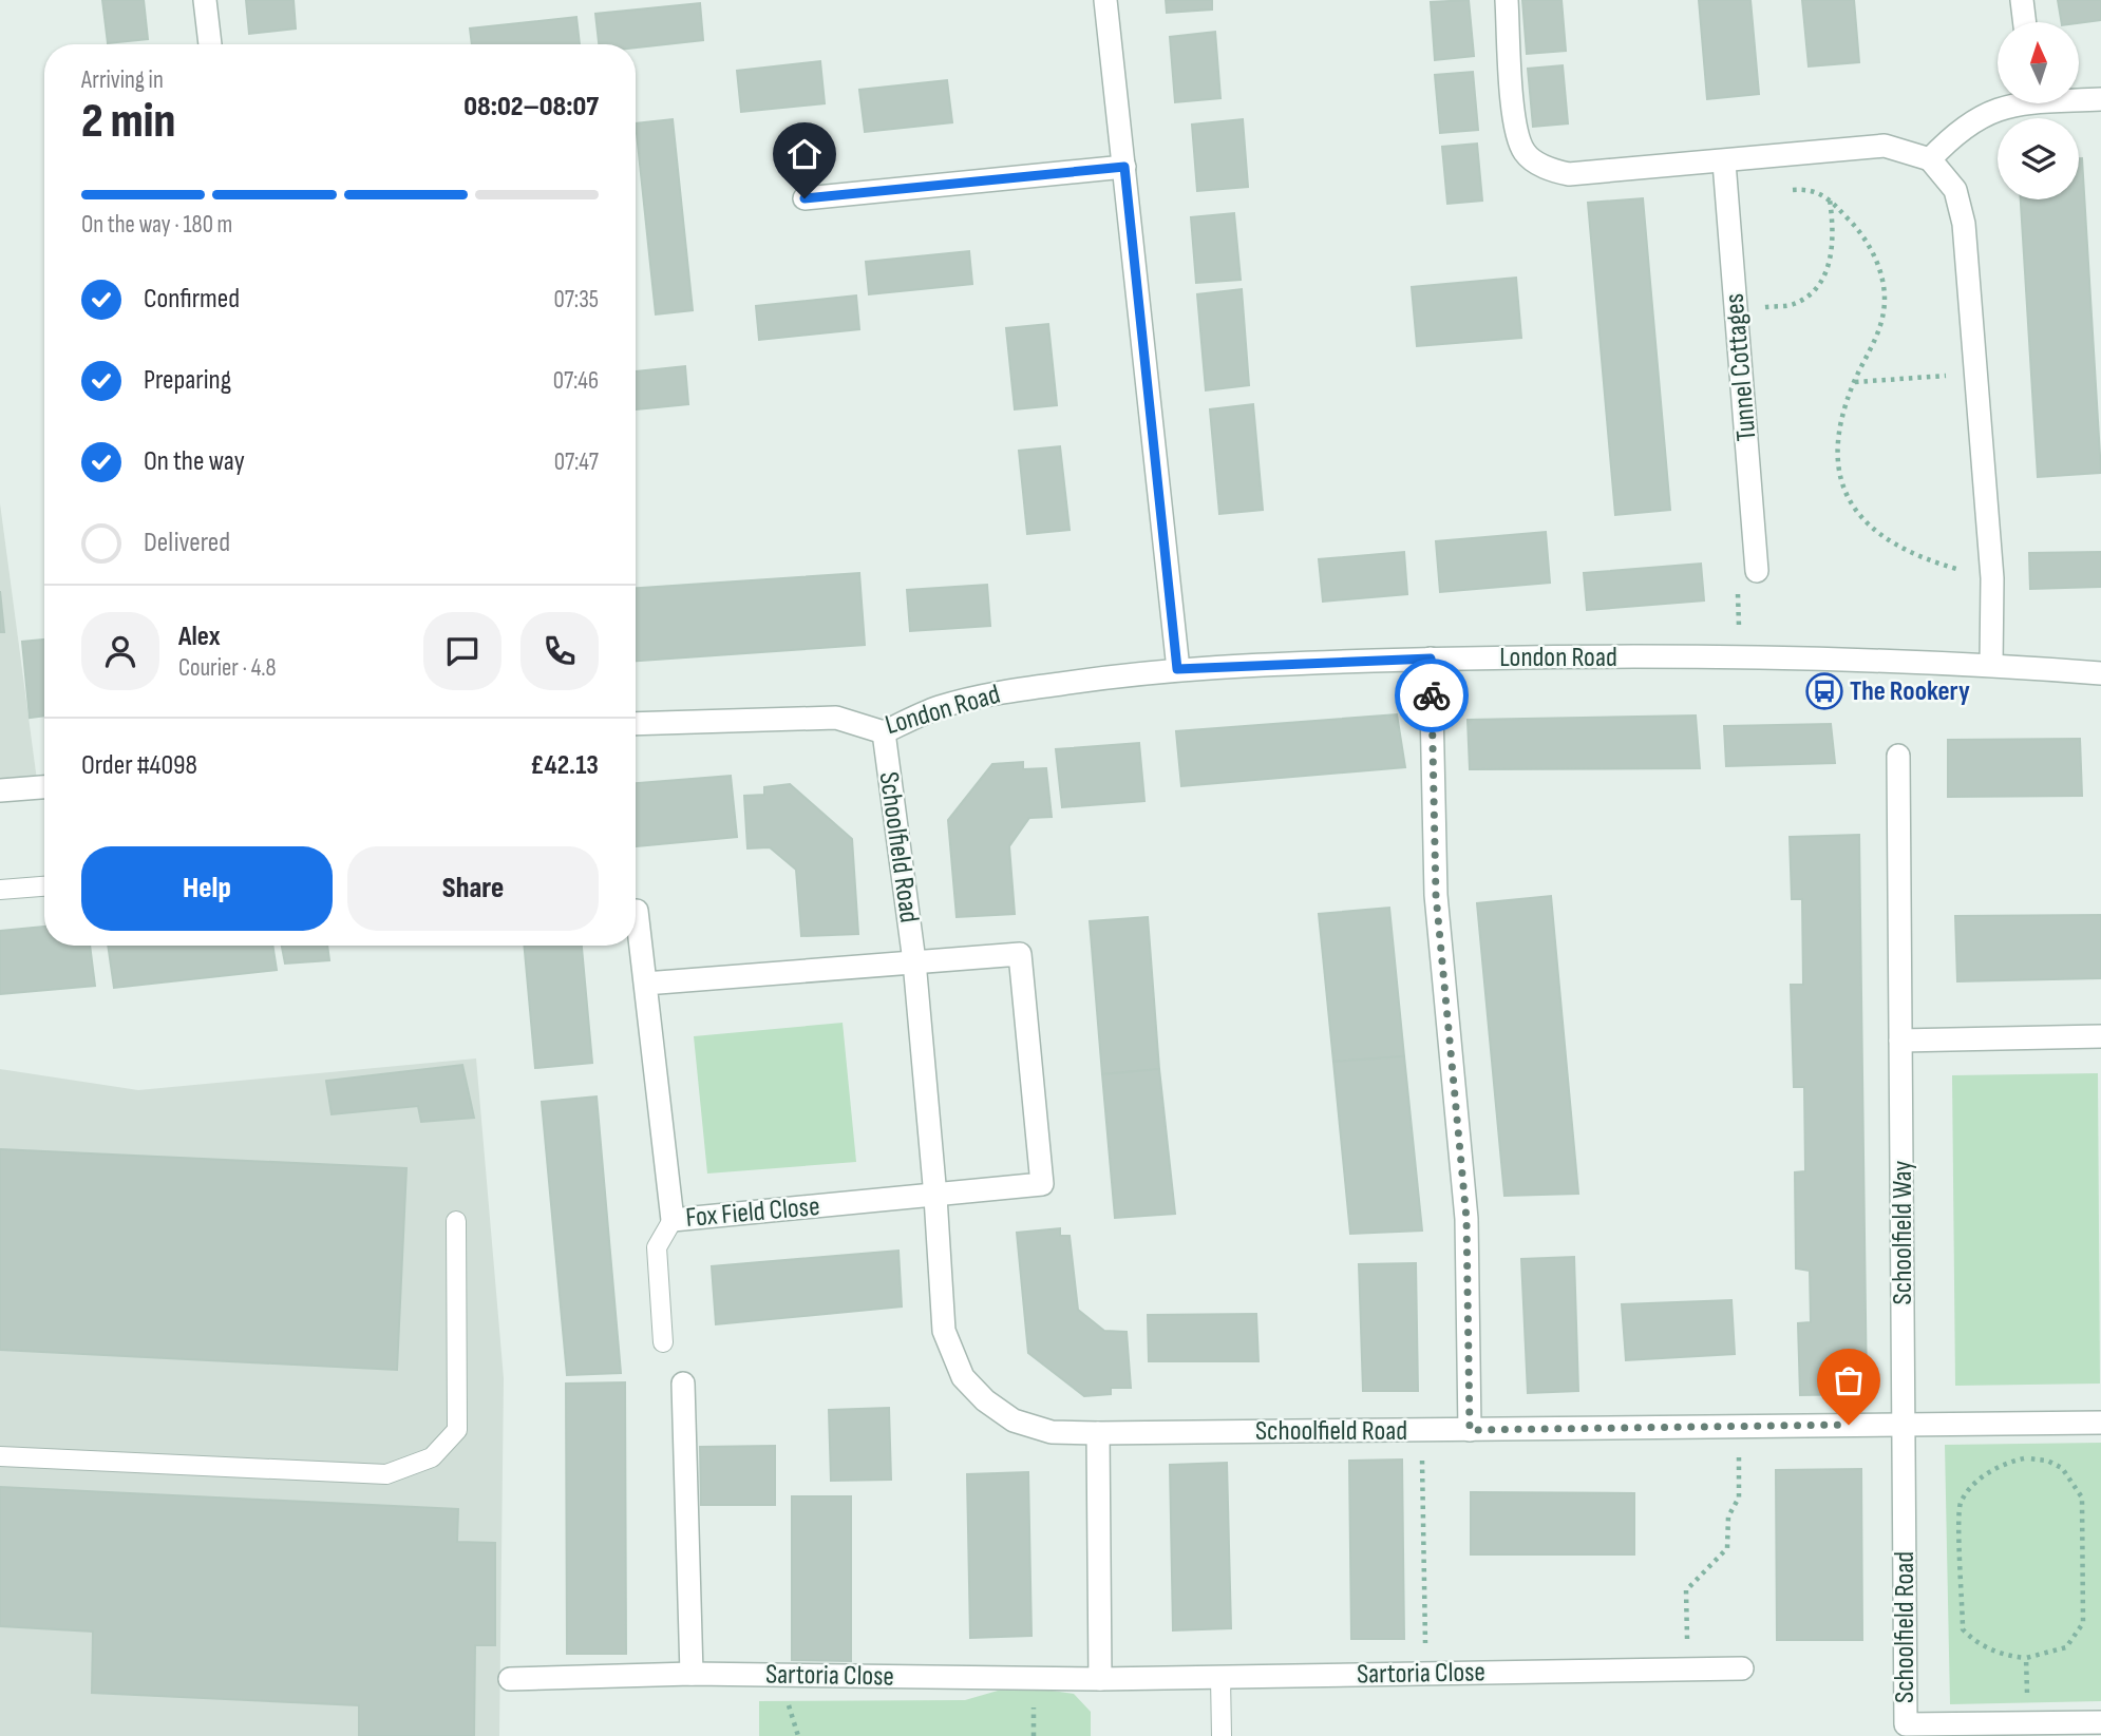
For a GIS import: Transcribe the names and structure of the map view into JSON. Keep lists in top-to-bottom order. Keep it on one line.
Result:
{"streets":{"street":["Tunnel Cottages","London Road","Schoolfield Road","Fox Field Close","Schoolfield Way","Sartoria Close"]},"crossings":[["London Road","Schoolfield Road"],["Schoolfield Road","Fox Field Close"],["Schoolfield Road","Schoolfield Way"]],"places":{"bus stop":["The Rookery"]},"north":"top","page":{"heading":["2 min","Arriving in","08:02–08:07"],"panel":["Alex","Courier · 4.8","Order #4098","£42.13"],"bar":"On the way · 180 m","list":[["Confirmed","07:35"],["Preparing","07:46"],["On the way","07:47"],"Delivered"],"buttons":["Help","Share"]}}
